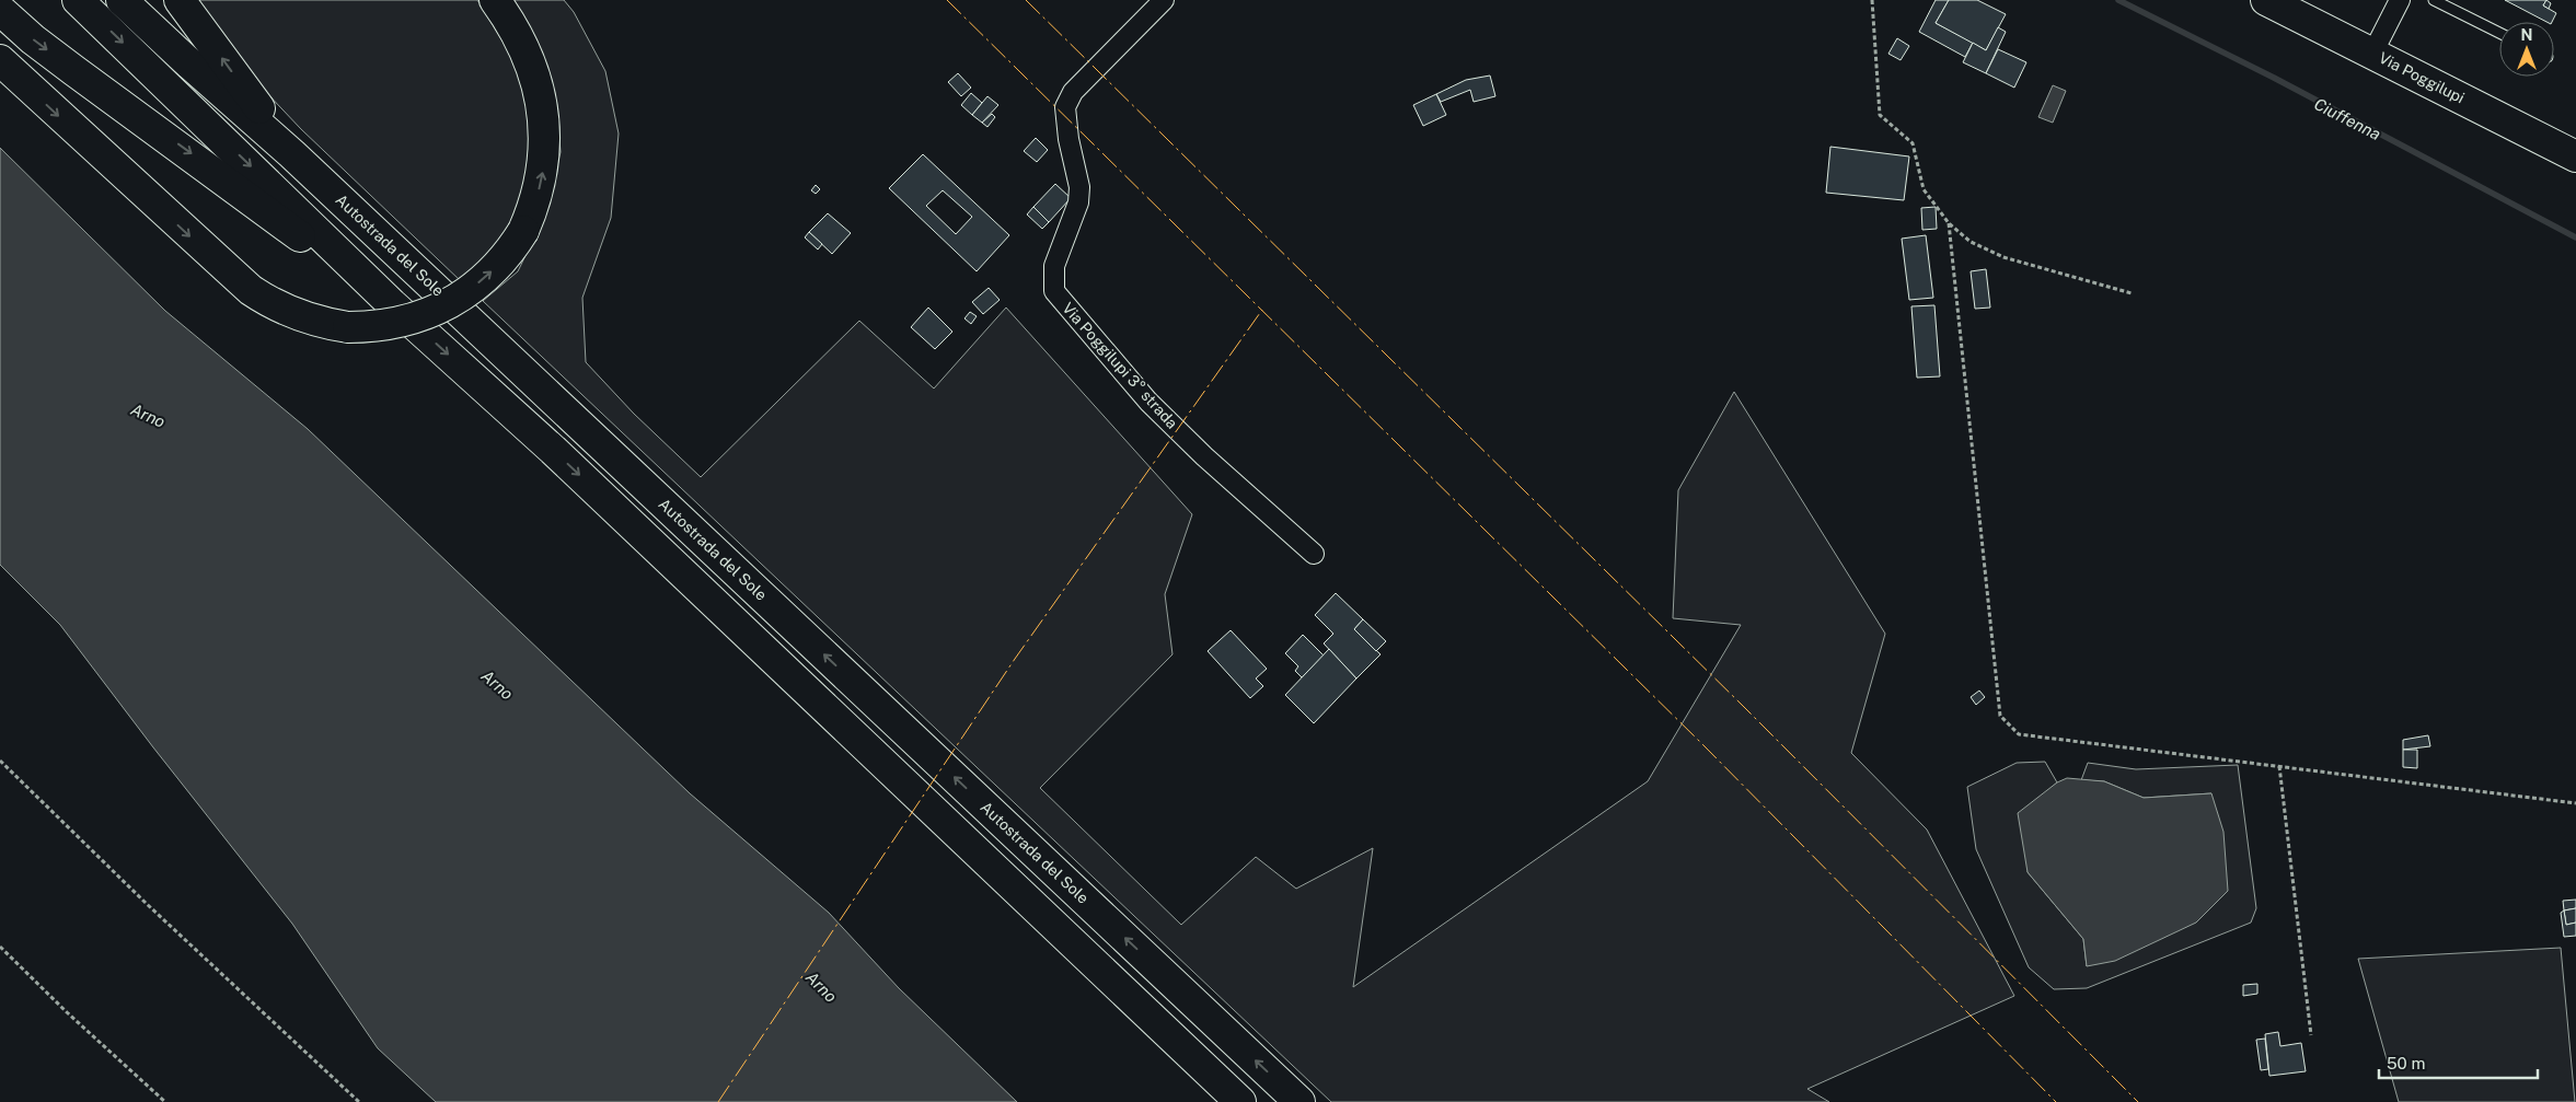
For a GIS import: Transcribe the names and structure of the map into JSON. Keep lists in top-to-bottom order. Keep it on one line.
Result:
{"streets":{"main road":["Via Poggilupi","Autostrada del Sole"],"street":["Via Poggilupi 3° strada"]},"water":["Ciuffenna","Arno"],"scale_bar":"50 m","north":"top"}
